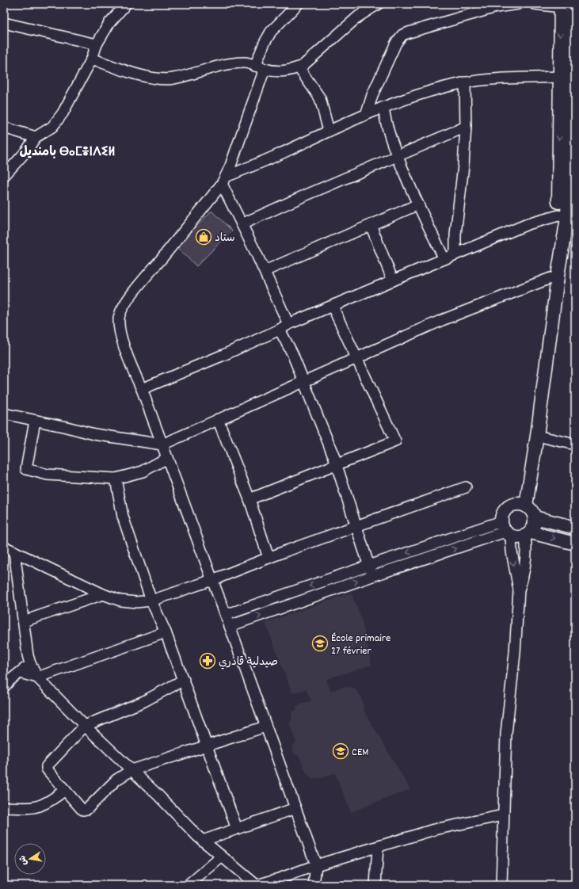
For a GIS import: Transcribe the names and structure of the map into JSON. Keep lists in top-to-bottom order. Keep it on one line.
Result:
{"districts":["بامنديل ⴱⴰⵎⴻⵏⴷⵉⵍ"],"places":{"shop":["ستاد"],"school or university":["École primaire 27 février","CEM"],"pharmacy":["صيدلية قادري"]},"north":"left"}
